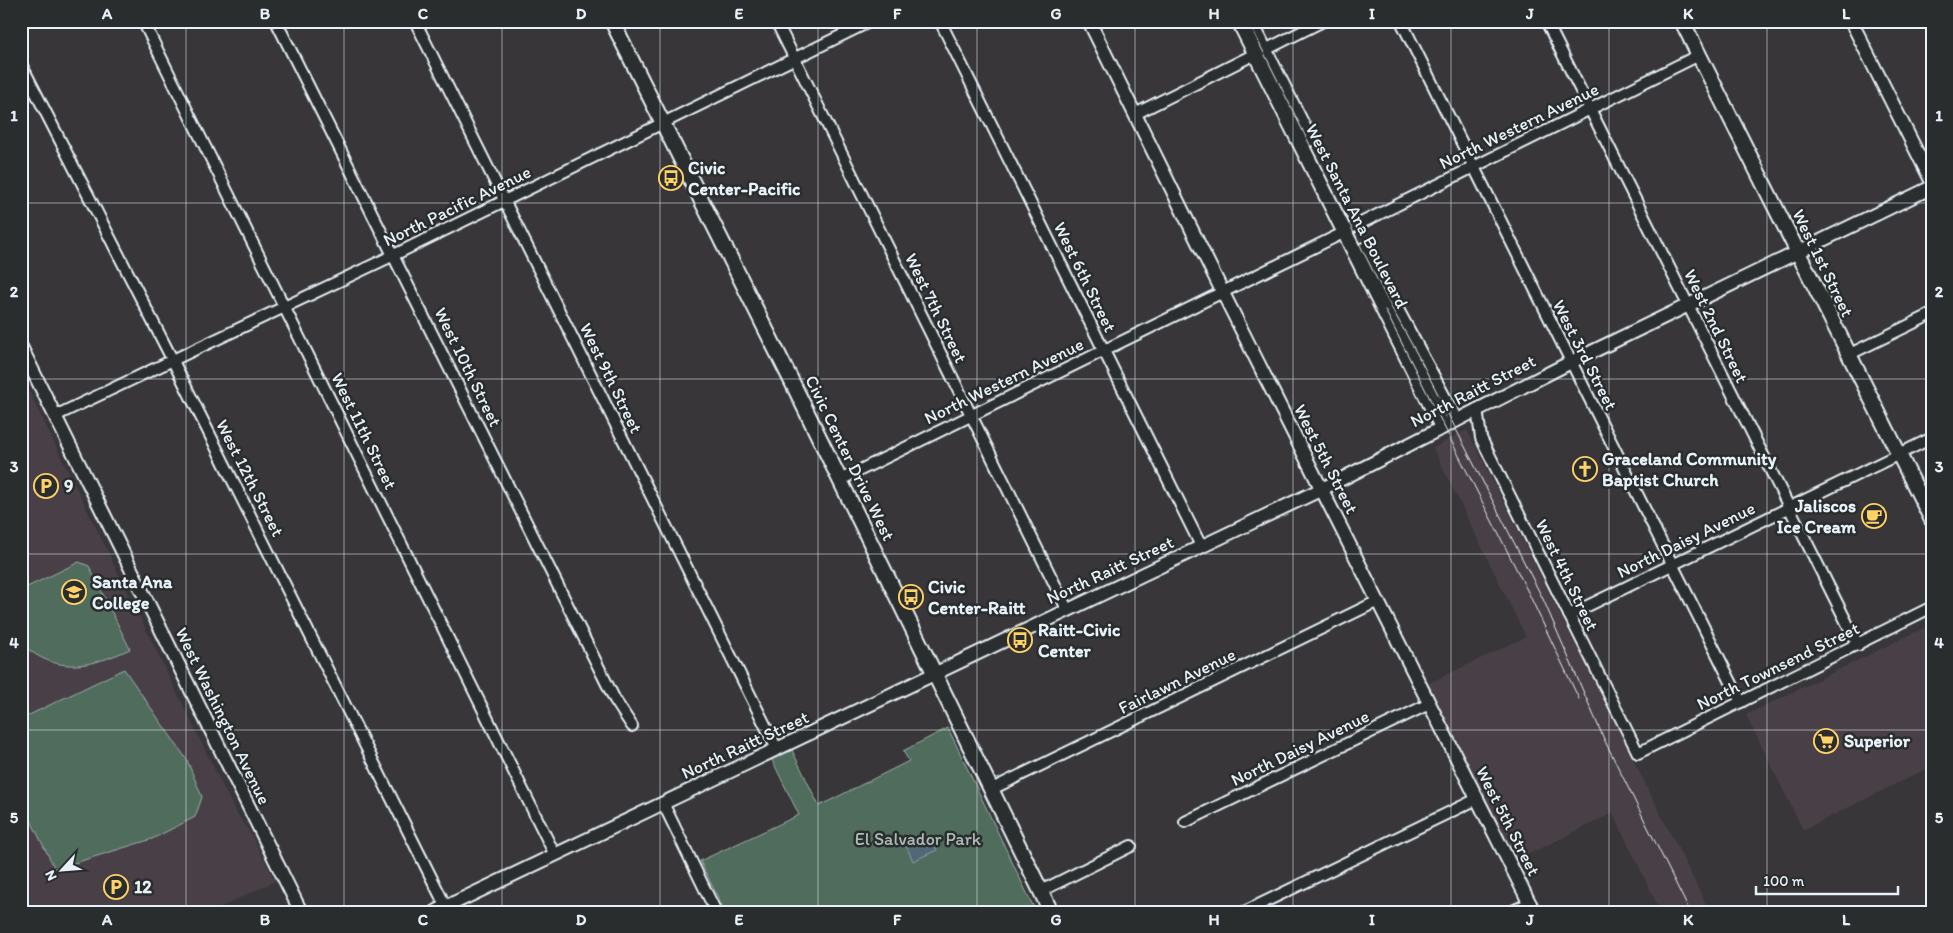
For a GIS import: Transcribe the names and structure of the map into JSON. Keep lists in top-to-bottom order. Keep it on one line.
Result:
{"streets":{"main road":["West Santa Ana Boulevard","West 1st Street","Civic Center Drive West"],"street":["North Western Avenue","North Pacific Avenue","West 6th Street","West 7th Street","West 2nd Street","West 3rd Street","West 10th Street","West 9th Street","North Raitt Street","West 11th Street","West 5th Street","West 12th Street","North Daisy Avenue","West 4th Street","North Townsend Street","Fairlawn Avenue","West Washington Avenue"]},"crossings":[["North Western Avenue","West Santa Ana Boulevard"],["North Western Avenue","West 1st Street"],["North Western Avenue","West 6th Street"],["North Western Avenue","West 7th Street"],["North Western Avenue","West 2nd Street"],["North Western Avenue","West 3rd Street"],["North Western Avenue","Civic Center Drive West"],["North Western Avenue","West 5th Street"],["North Pacific Avenue","West 7th Street"],["North Pacific Avenue","West 10th Street"],["North Pacific Avenue","West 9th Street"],["North Pacific Avenue","West 11th Street"],["North Pacific Avenue","Civic Center Drive West"],["North Pacific Avenue","West 12th Street"],["North Pacific Avenue","West Washington Avenue"],["West Santa Ana Boulevard","North Raitt Street"],["West 1st Street","North Raitt Street"],["West 1st Street","North Daisy Avenue"],["West 6th Street","North Raitt Street"],["West 7th Street","North Raitt Street"],["West 2nd Street","North Raitt Street"],["West 2nd Street","North Daisy Avenue"],["West 2nd Street","North Townsend Street"],["West 3rd Street","North Raitt Street"],["West 3rd Street","North Daisy Avenue"],["West 3rd Street","North Townsend Street"],["West 9th Street","North Raitt Street"],["North Raitt Street","West 11th Street"],["North Raitt Street","Civic Center Drive West"],["North Raitt Street","West 5th Street"],["North Raitt Street","West 12th Street"],["North Raitt Street","West 4th Street"],["Civic Center Drive West","Fairlawn Avenue"],["West 5th Street","North Daisy Avenue"],["West 5th Street","Fairlawn Avenue"],["North Daisy Avenue","West 4th Street"],["West 4th Street","North Townsend Street"]],"parks":["El Salvador Park"],"places":{"bus stop":["Civic Center-Pacific","Civic Center-Raitt","Raitt-Civic Center"],"church":["Graceland Community Baptist Church"],"parking":["9","12"],"cafe":["Jaliscos Ice Cream"],"school or university":["Santa Ana College"],"supermarket":["Superior"]},"scale_bar":"100 m","north":"bottom left","grid":{"columns":["A","B","C","D","E","F","G","H","I","J","K","L"],"rows":["1","2","3","4","5"]}}
